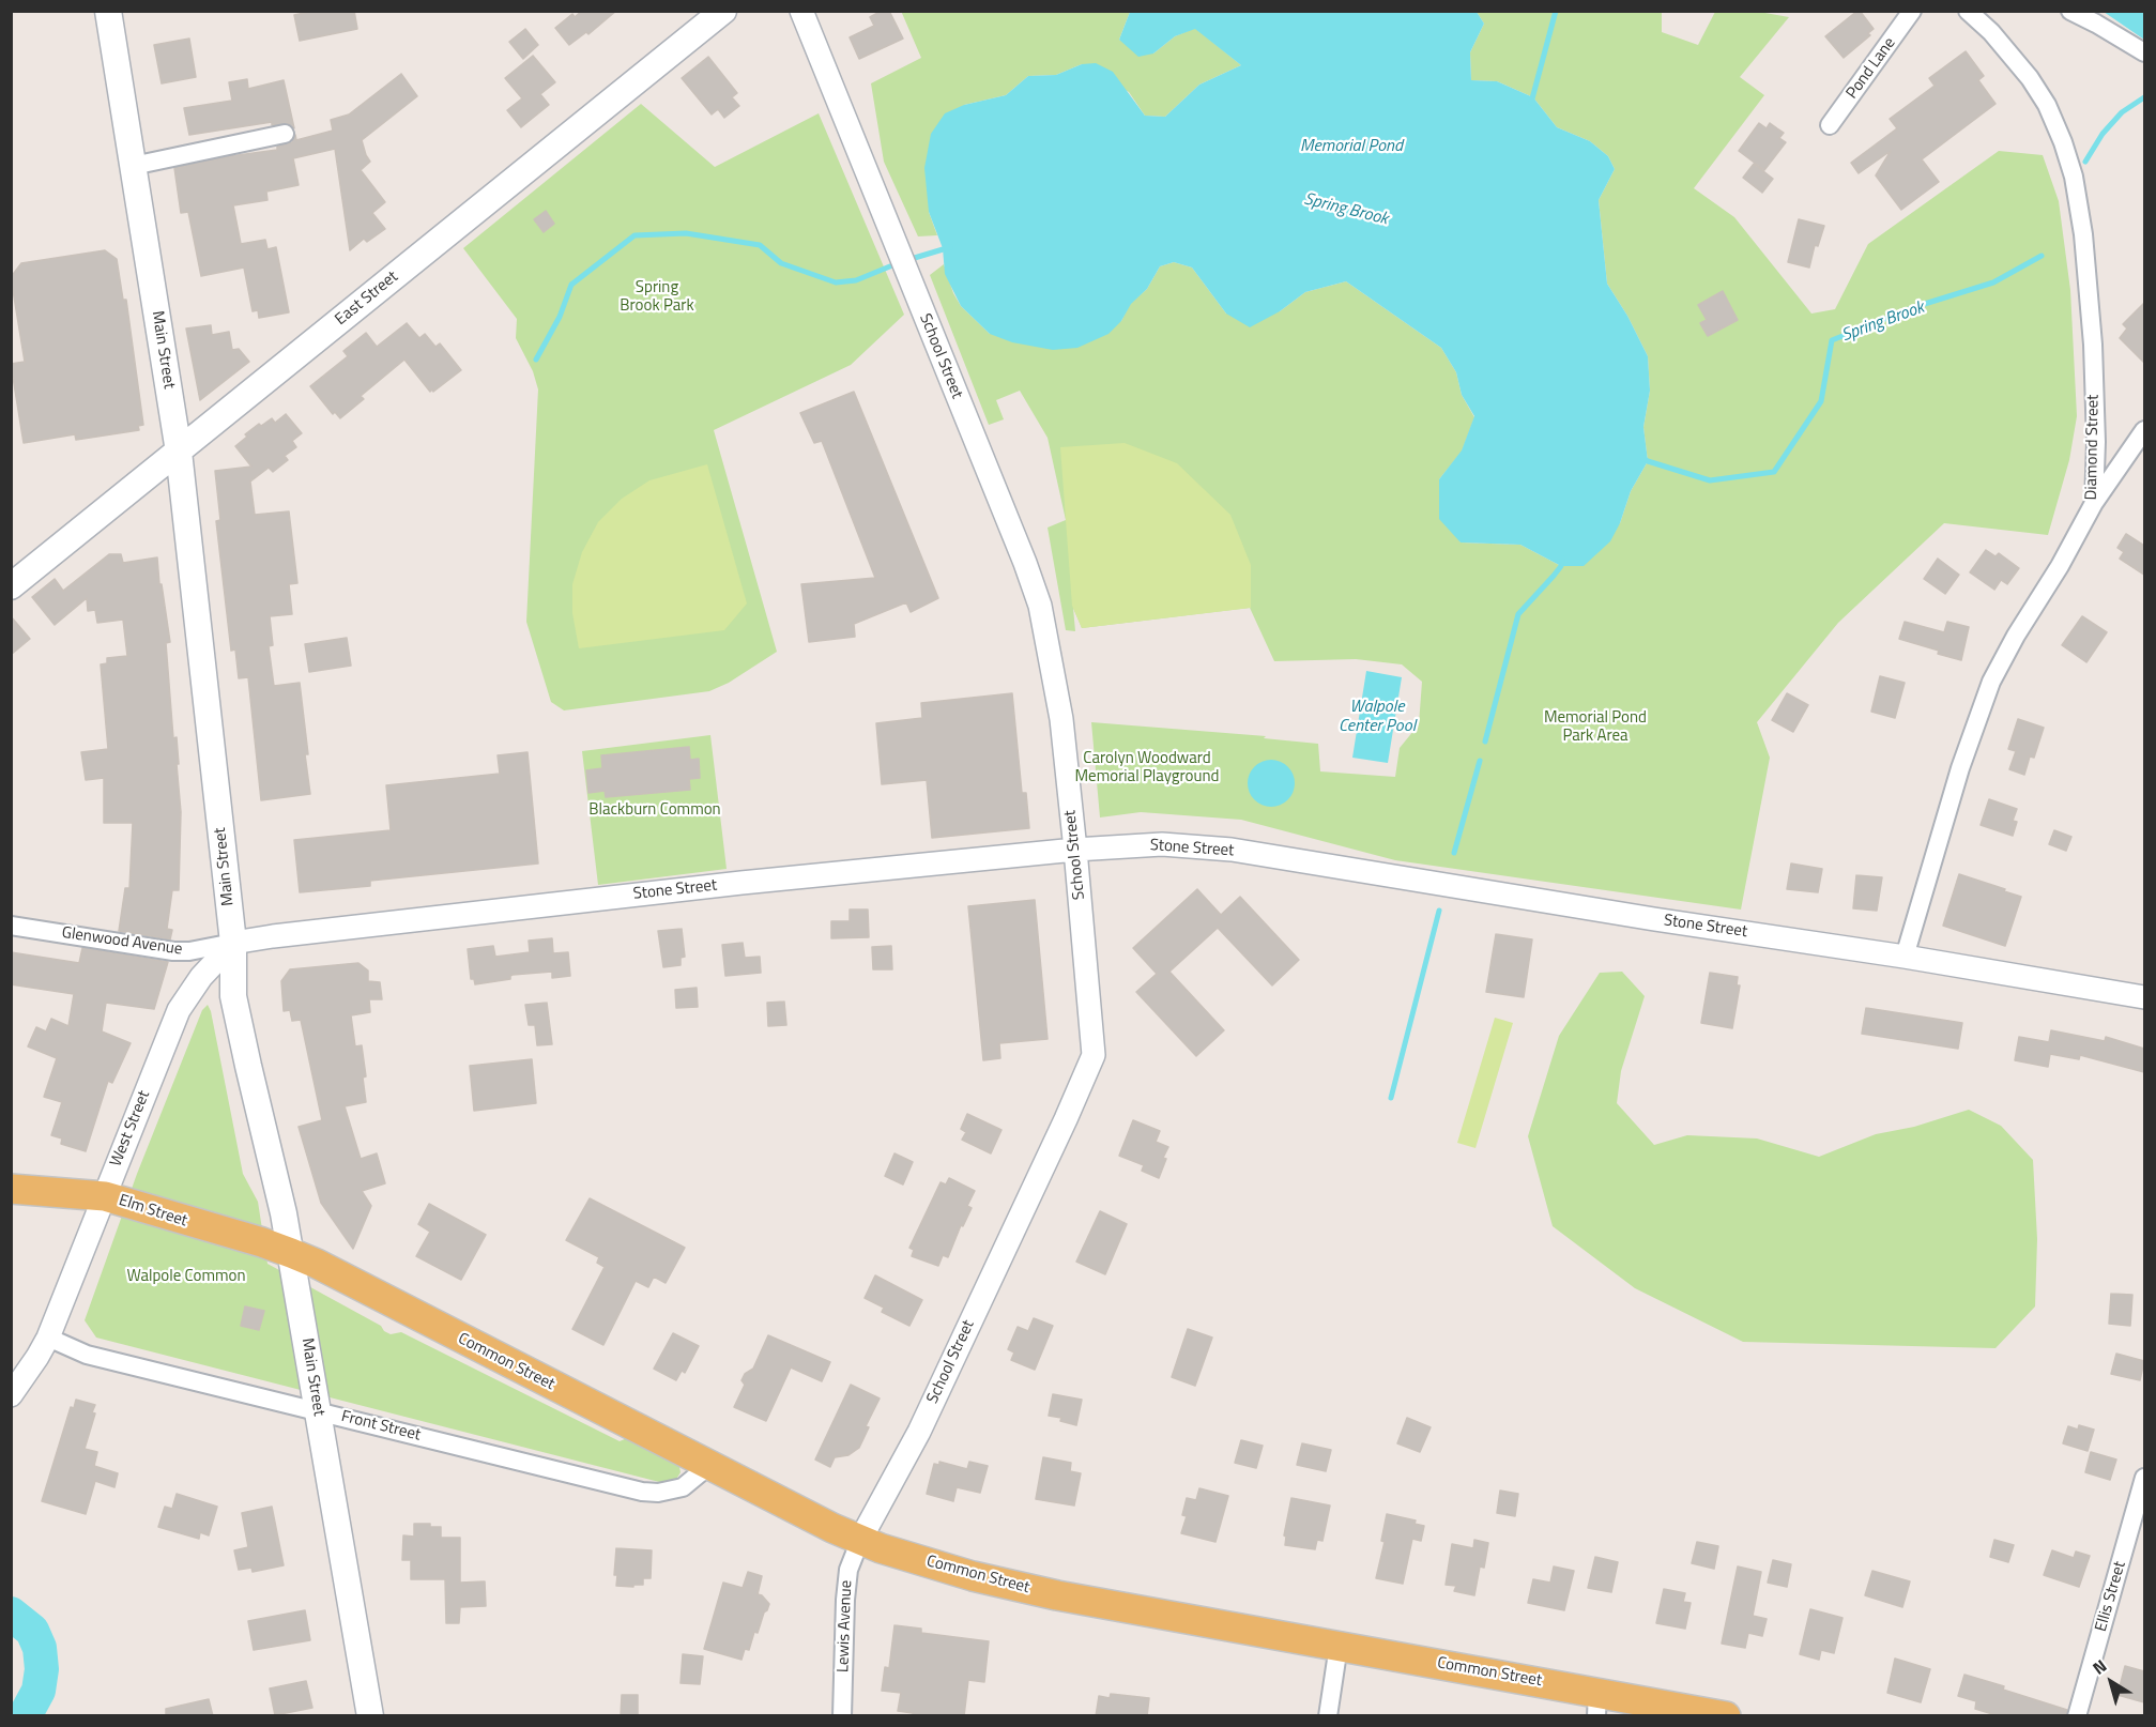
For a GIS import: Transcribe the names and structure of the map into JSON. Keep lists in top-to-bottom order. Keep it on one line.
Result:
{"streets":{"main road":["East Street","Main Street","Elm Street","Common Street"],"street":["Pond Lane","School Street","Diamond Street","Stone Street","Glenwood Avenue","West Street","Front Street","Ellis Street","Lewis Avenue"]},"crossings":[["East Street","Main Street"],["Main Street","Stone Street"],["Main Street","Glenwood Avenue"],["Main Street","West Street"],["Main Street","Elm Street"],["Main Street","Common Street"],["Main Street","Front Street"],["School Street","Stone Street"],["School Street","Common Street"],["School Street","Lewis Avenue"],["Diamond Street","Stone Street"],["Stone Street","Glenwood Avenue"],["Stone Street","West Street"],["Glenwood Avenue","West Street"],["West Street","Elm Street"],["West Street","Front Street"],["Elm Street","Common Street"],["Common Street","Front Street"],["Common Street","Lewis Avenue"]],"water":["Memorial Pond","Spring Brook","Walpole Center Pool"],"parks":["Spring Brook Park","Memorial Pond Park Area","Carolyn Woodward Memorial Playground","Blackburn Common","Walpole Common"],"north":"top left"}
